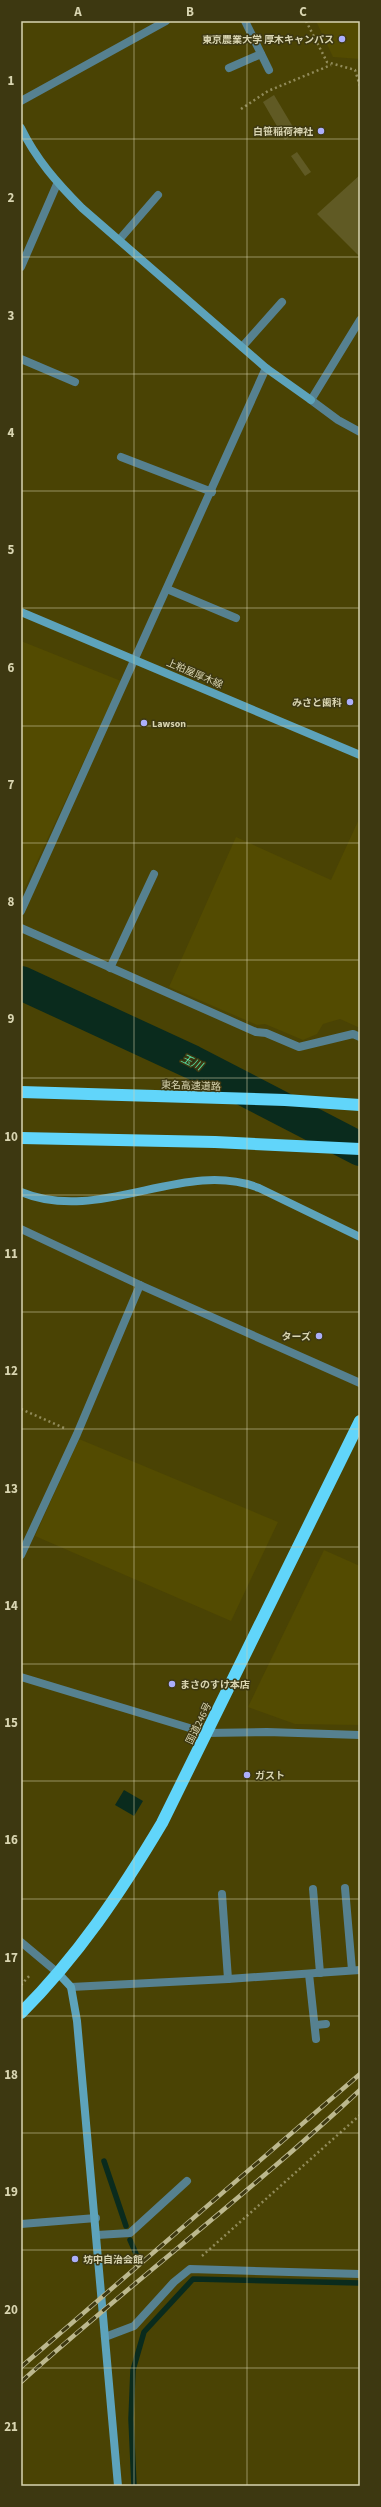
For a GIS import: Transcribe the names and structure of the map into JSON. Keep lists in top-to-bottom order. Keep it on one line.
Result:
{"streets":{"highway":["東名高速道路","国道246号"],"street":["上粕屋厚木線"]},"water":["玉川"],"places":["東京農業大学 厚木キャンパス","白笹稲荷神社","みさと歯科","Lawson","ターズ","まさのすけ本店","ガスト","坊中自治会館"],"grid":{"columns":["A","B","C"],"rows":["1","2","3","4","5","6","7","8","9","10","11","12","13","14","15","16","17","18","19","20","21"]}}
